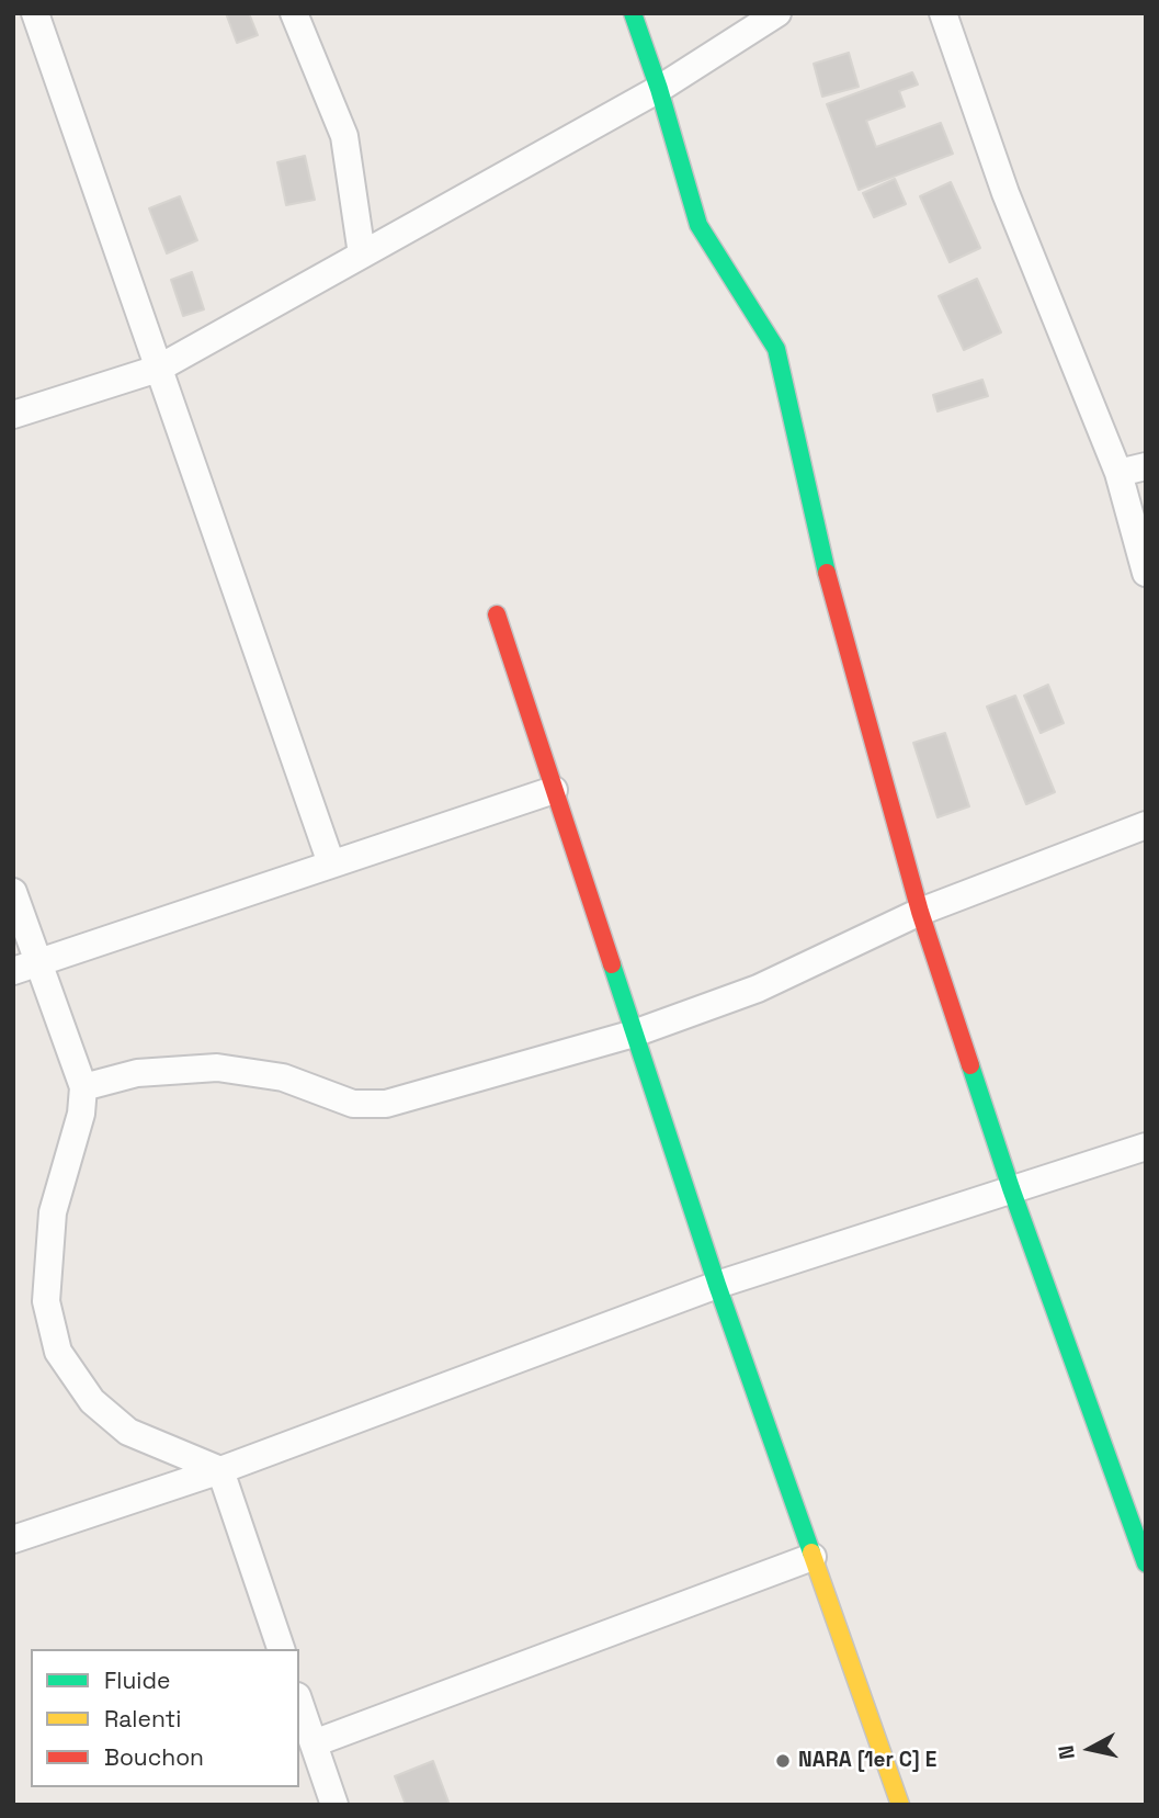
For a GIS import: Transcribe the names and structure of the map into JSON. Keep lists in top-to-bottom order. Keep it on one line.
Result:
{"places":["NARA [1er C] E"],"legend":["Fluide","Ralenti","Bouchon"],"north":"left"}
